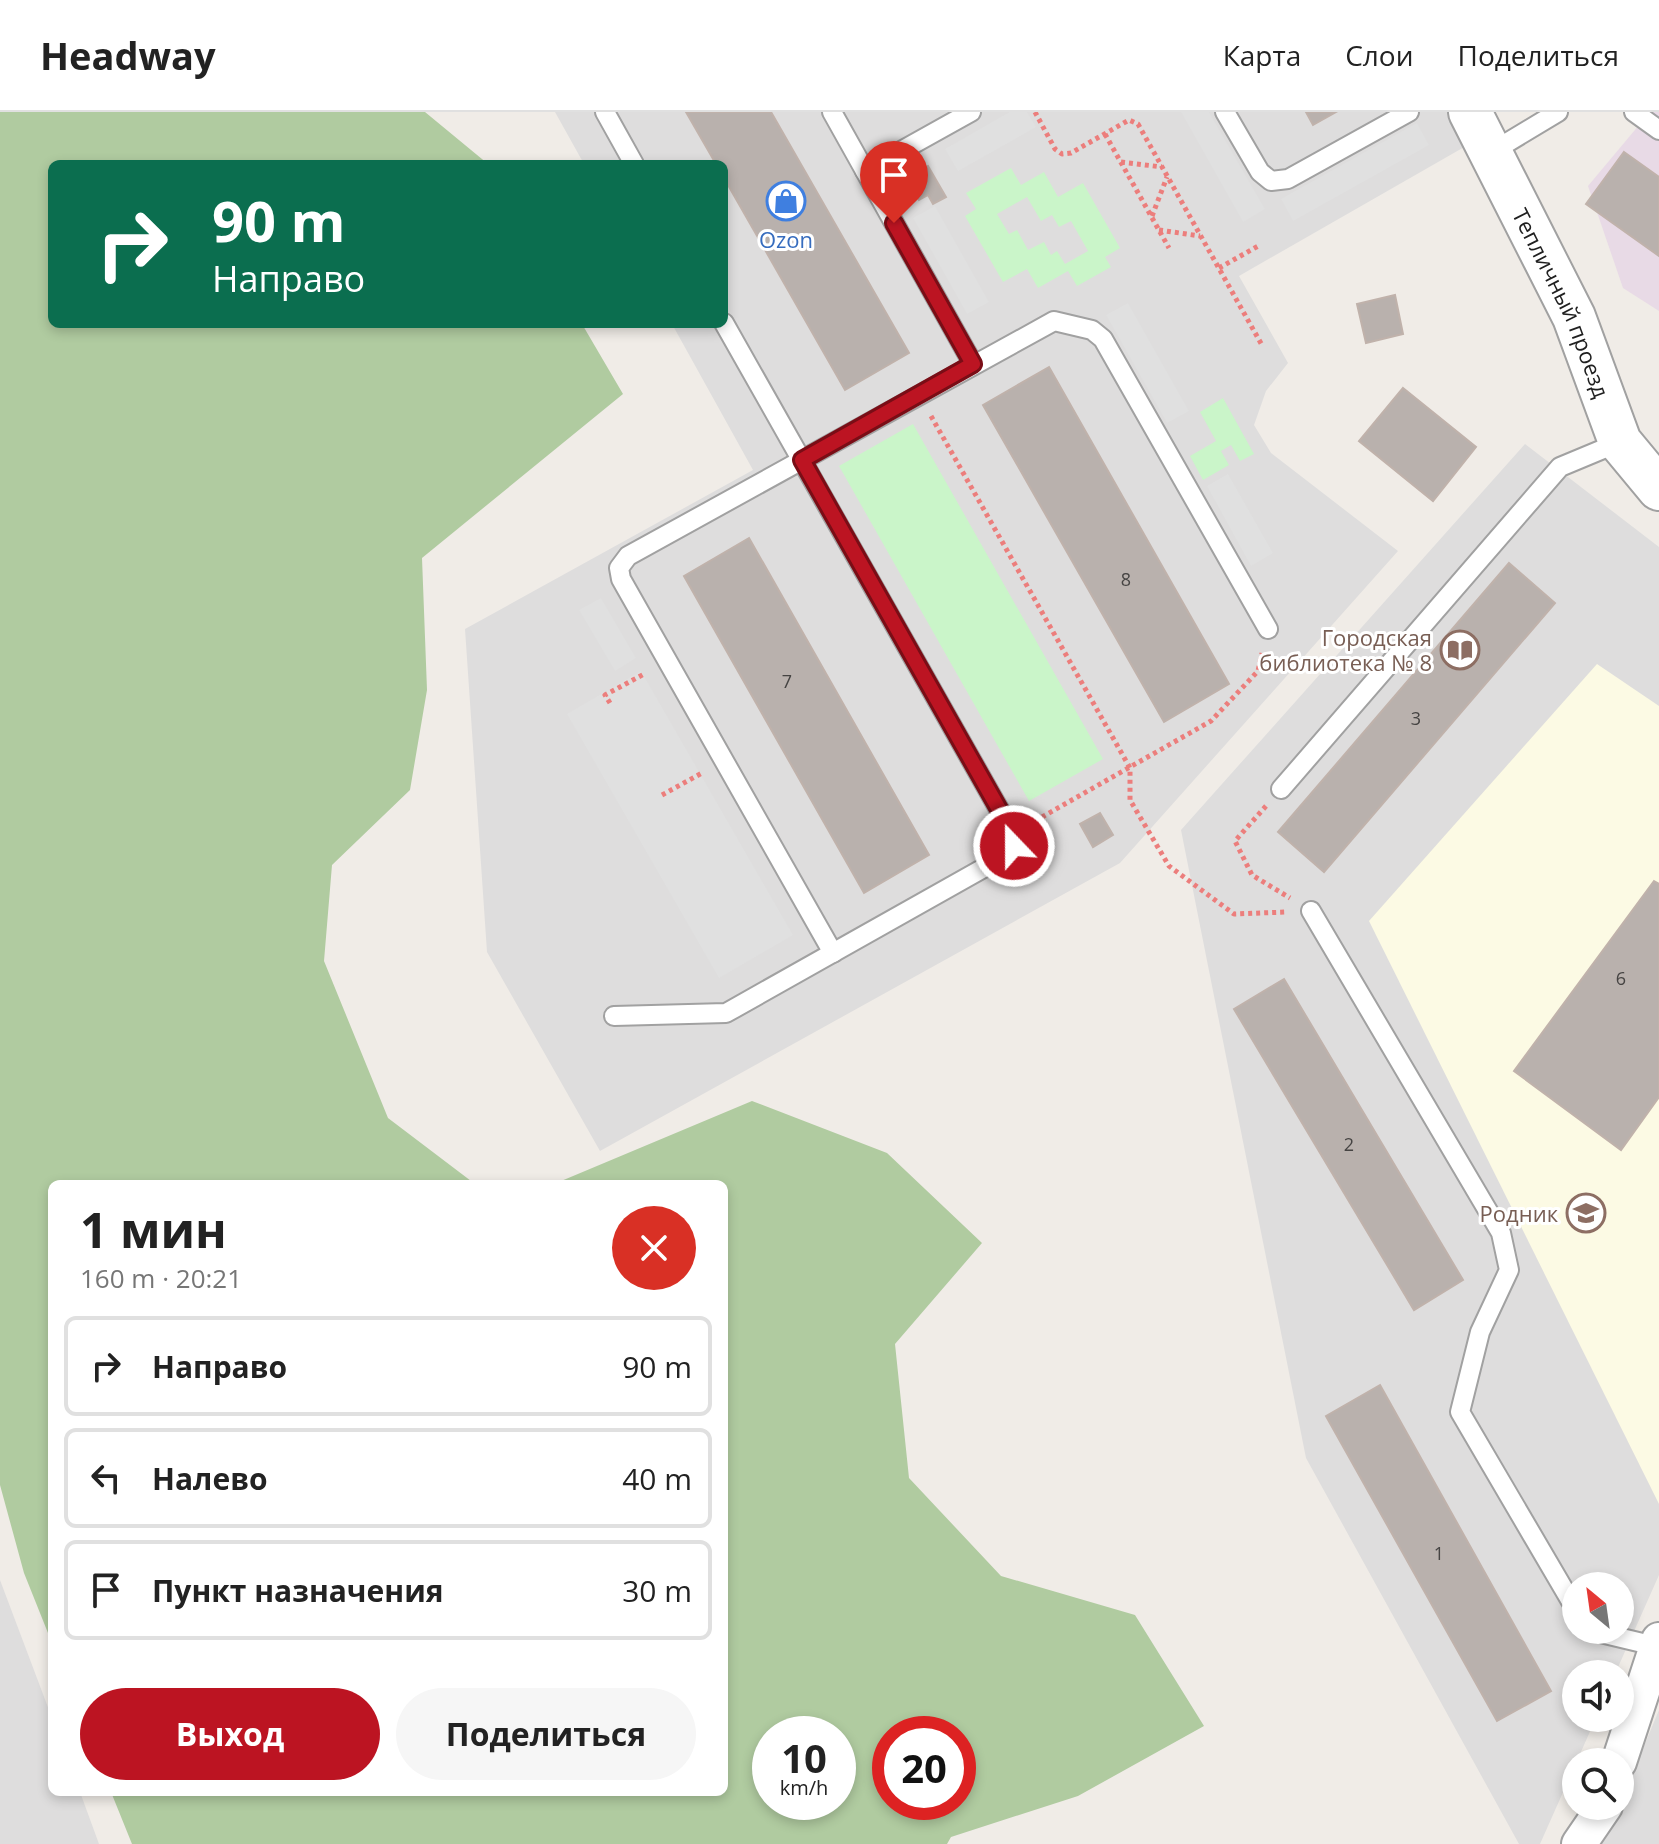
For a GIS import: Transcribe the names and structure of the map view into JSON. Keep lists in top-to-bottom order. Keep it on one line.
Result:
{"streets":{"street":["Тепличный проезд"]},"places":{"shop":["Ozon"],"library":["Городская библиотека № 8"],"school or university":["Родник"]},"house_numbers":["8","7","3","6","2","1"],"north":"top left","page":{"header":"Headway","nav":["Карта","Слои","Поделиться"],"turn":["90 m","Направо"],"heading":["1 мин","160 m · 20:21"],"list":[{"name":"Направо","value":"90 m"},{"name":"Налево","value":"40 m"},{"name":"Пункт назначения","value":"30 m"}],"buttons":["Выход","Поделиться"],"speed":"10 km/h","limit":"20"}}
